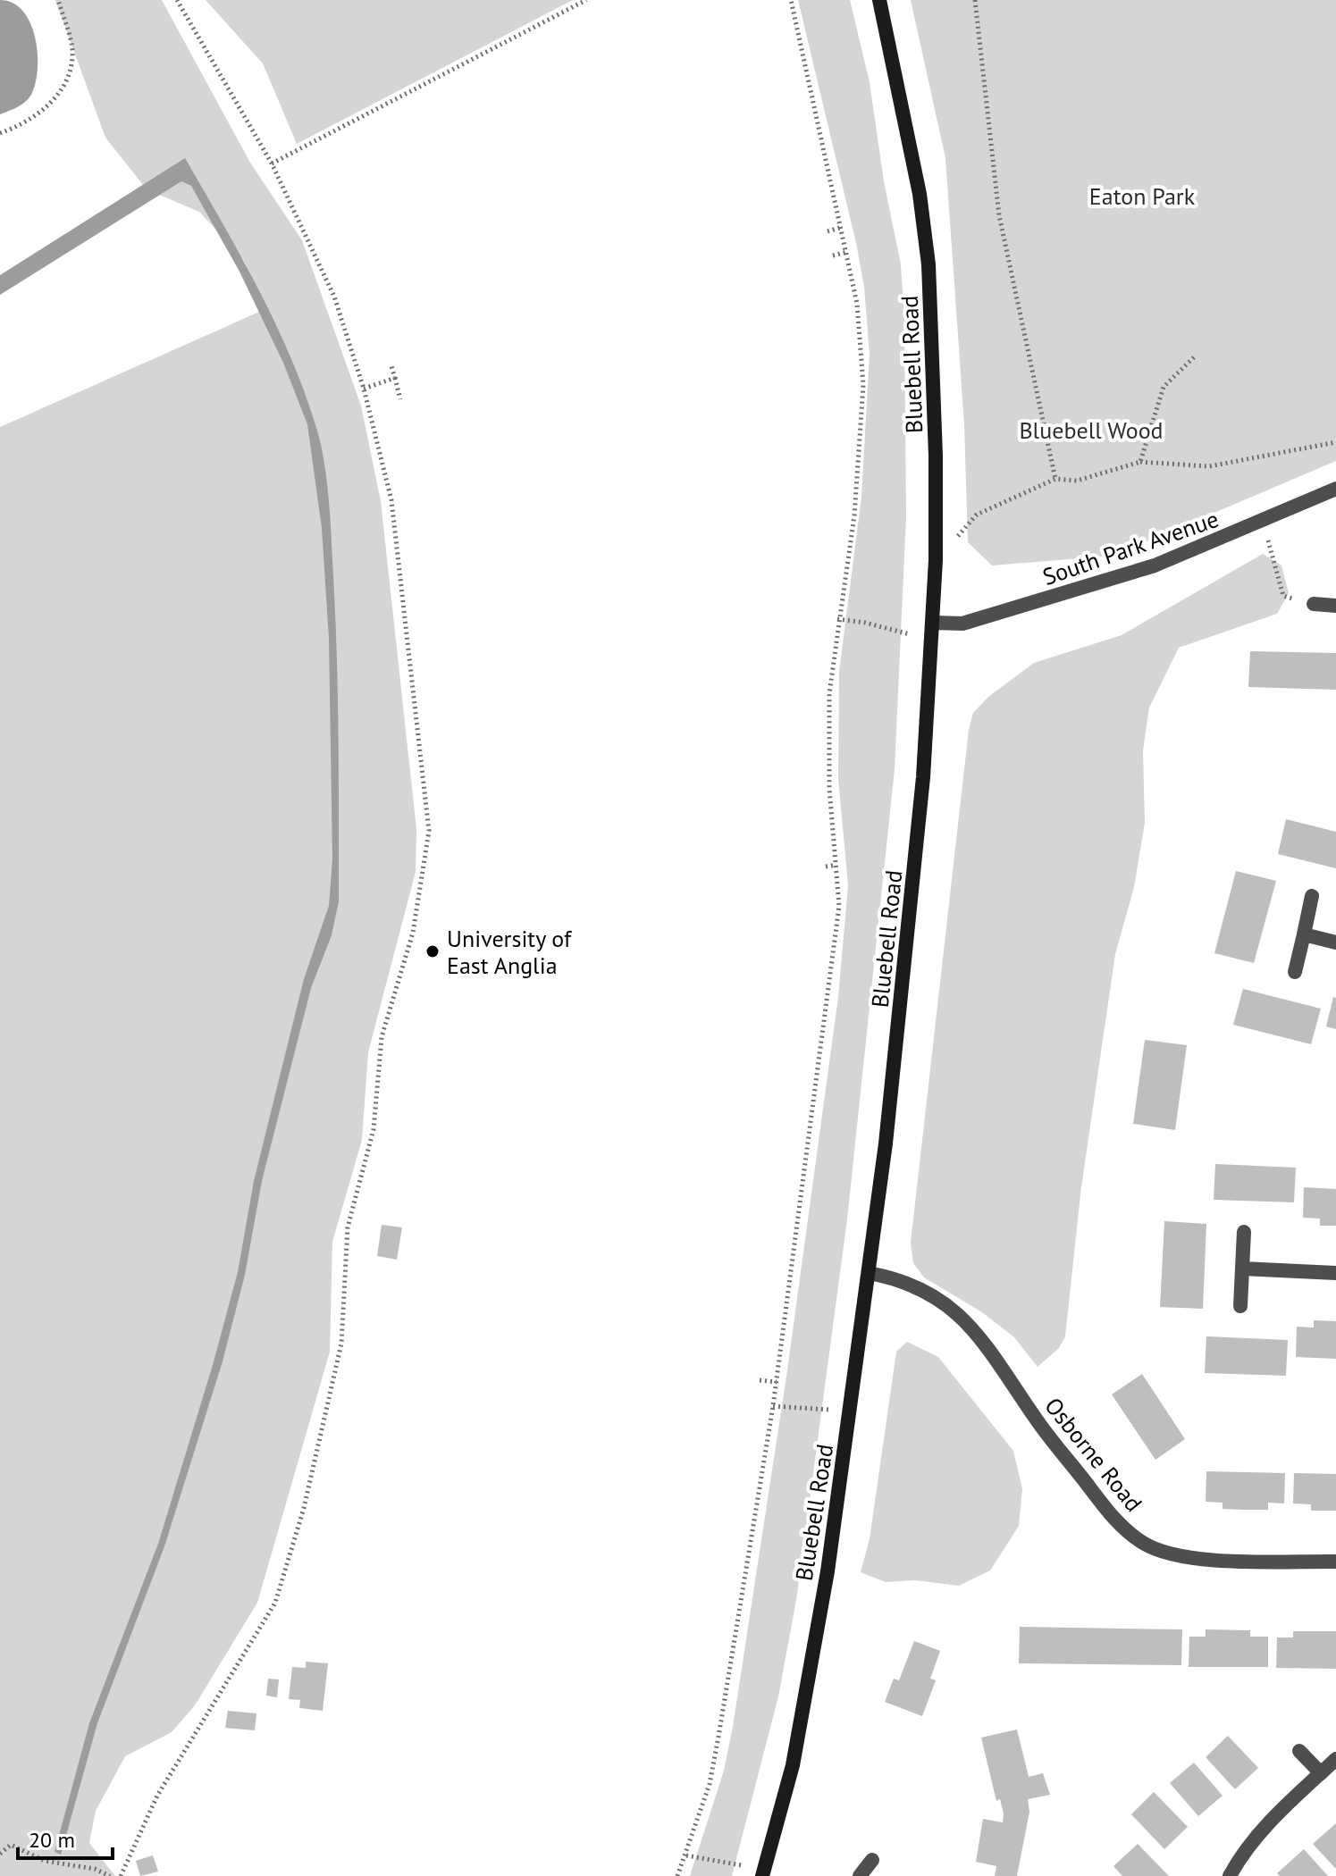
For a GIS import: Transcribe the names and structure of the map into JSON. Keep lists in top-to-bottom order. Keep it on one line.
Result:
{"streets":{"street":["Bluebell Road","South Park Avenue","Osborne Road"]},"crossings":[["Bluebell Road","South Park Avenue"],["Bluebell Road","Osborne Road"]],"parks":["Eaton Park","Bluebell Wood"],"places":["University of East Anglia"],"scale_bar":"20 m"}
